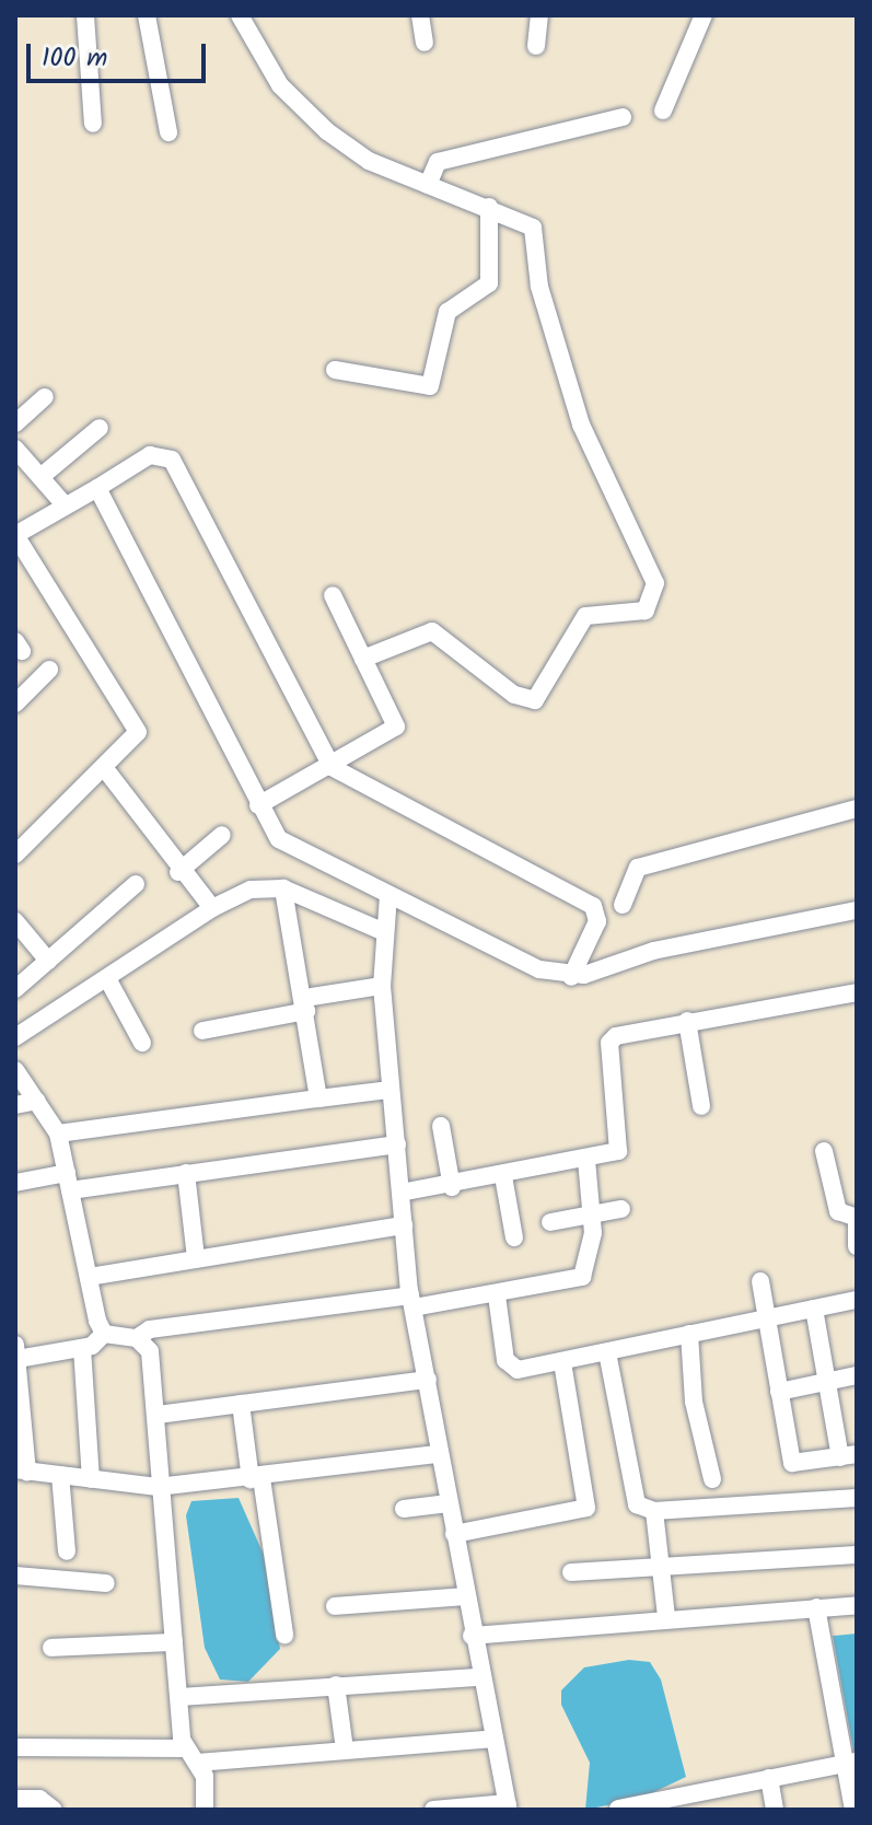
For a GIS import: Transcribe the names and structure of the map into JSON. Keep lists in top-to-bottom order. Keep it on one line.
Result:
{"scale_bar":"100 m"}
